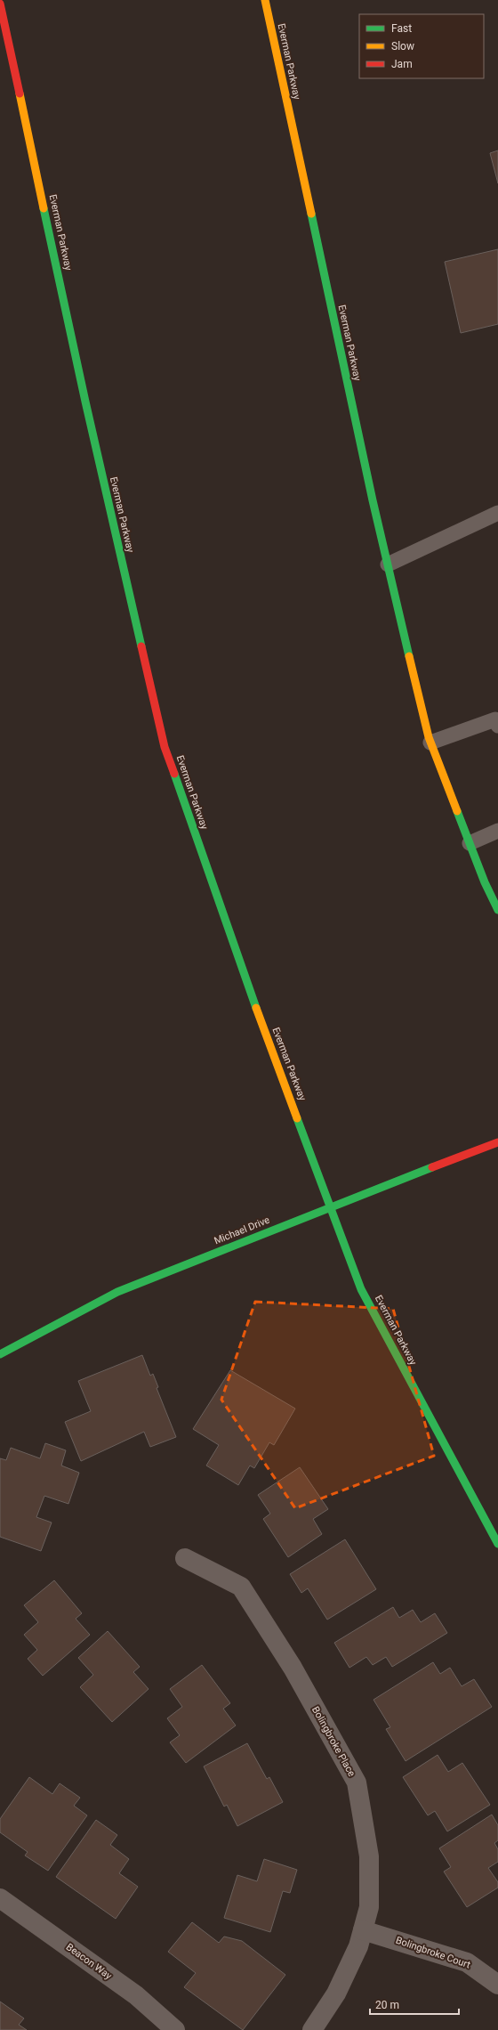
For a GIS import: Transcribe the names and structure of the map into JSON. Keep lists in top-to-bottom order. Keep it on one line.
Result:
{"streets":{"main road":["Everman Parkway","Michael Drive"],"street":["Bolingbroke Place","Bolingbroke Court","Beacon Way"]},"crossings":[["Everman Parkway","Michael Drive"],["Bolingbroke Place","Bolingbroke Court"]],"legend":["Fast","Slow","Jam"],"scale_bar":"20 m"}
